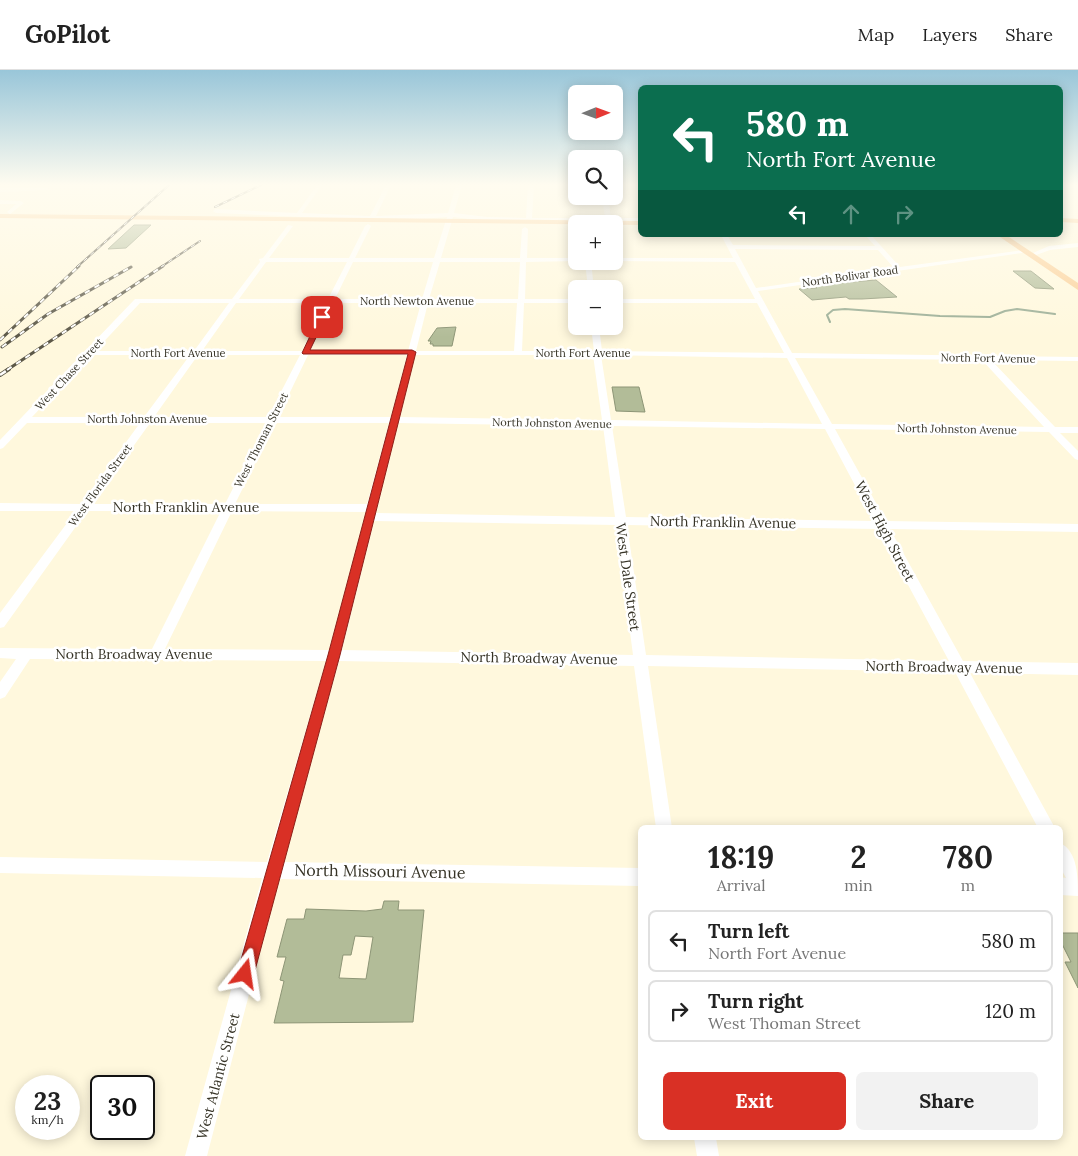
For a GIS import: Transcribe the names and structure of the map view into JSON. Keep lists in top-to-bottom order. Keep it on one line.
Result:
{"streets":{"street":["North Bolivar Road","North Newton Avenue","North Fort Avenue","West Chase Street","North Johnston Avenue","West Thoman Street","West Florida Street","North Franklin Avenue","West High Street","West Dale Street","North Broadway Avenue","North Missouri Avenue","West Atlantic Street"]},"crossings":[["North Bolivar Road","West High Street"],["North Newton Avenue","West Chase Street"],["North Newton Avenue","West Thoman Street"],["North Newton Avenue","West Florida Street"],["North Newton Avenue","West Atlantic Street"],["North Fort Avenue","West Chase Street"],["North Fort Avenue","West Thoman Street"],["North Fort Avenue","West Florida Street"],["North Fort Avenue","West High Street"],["North Fort Avenue","West Dale Street"],["North Fort Avenue","West Atlantic Street"],["West Chase Street","North Johnston Avenue"],["North Johnston Avenue","West Thoman Street"],["North Johnston Avenue","West Florida Street"],["North Johnston Avenue","West High Street"],["North Johnston Avenue","West Dale Street"],["North Johnston Avenue","West Atlantic Street"],["West Thoman Street","North Franklin Avenue"],["West Thoman Street","North Broadway Avenue"],["West Florida Street","North Franklin Avenue"],["North Franklin Avenue","West High Street"],["North Franklin Avenue","West Dale Street"],["North Franklin Avenue","West Atlantic Street"],["West High Street","North Broadway Avenue"],["West Dale Street","North Broadway Avenue"],["North Broadway Avenue","West Atlantic Street"],["North Missouri Avenue","West Atlantic Street"]],"north":"right","page":{"header":"GoPilot","nav":["Map","Layers","Share"],"map_buttons":["+","−"],"turn":["580 m","North Fort Avenue"],"eta":["18:19","Arrival","2","min","780","m"],"list":[{"name":"Turn left","note":"North Fort Avenue","value":"580 m"},{"name":"Turn right","note":"West Thoman Street","value":"120 m"}],"buttons":["Exit","Share"],"speed":"23 km/h","limit":"30"}}
